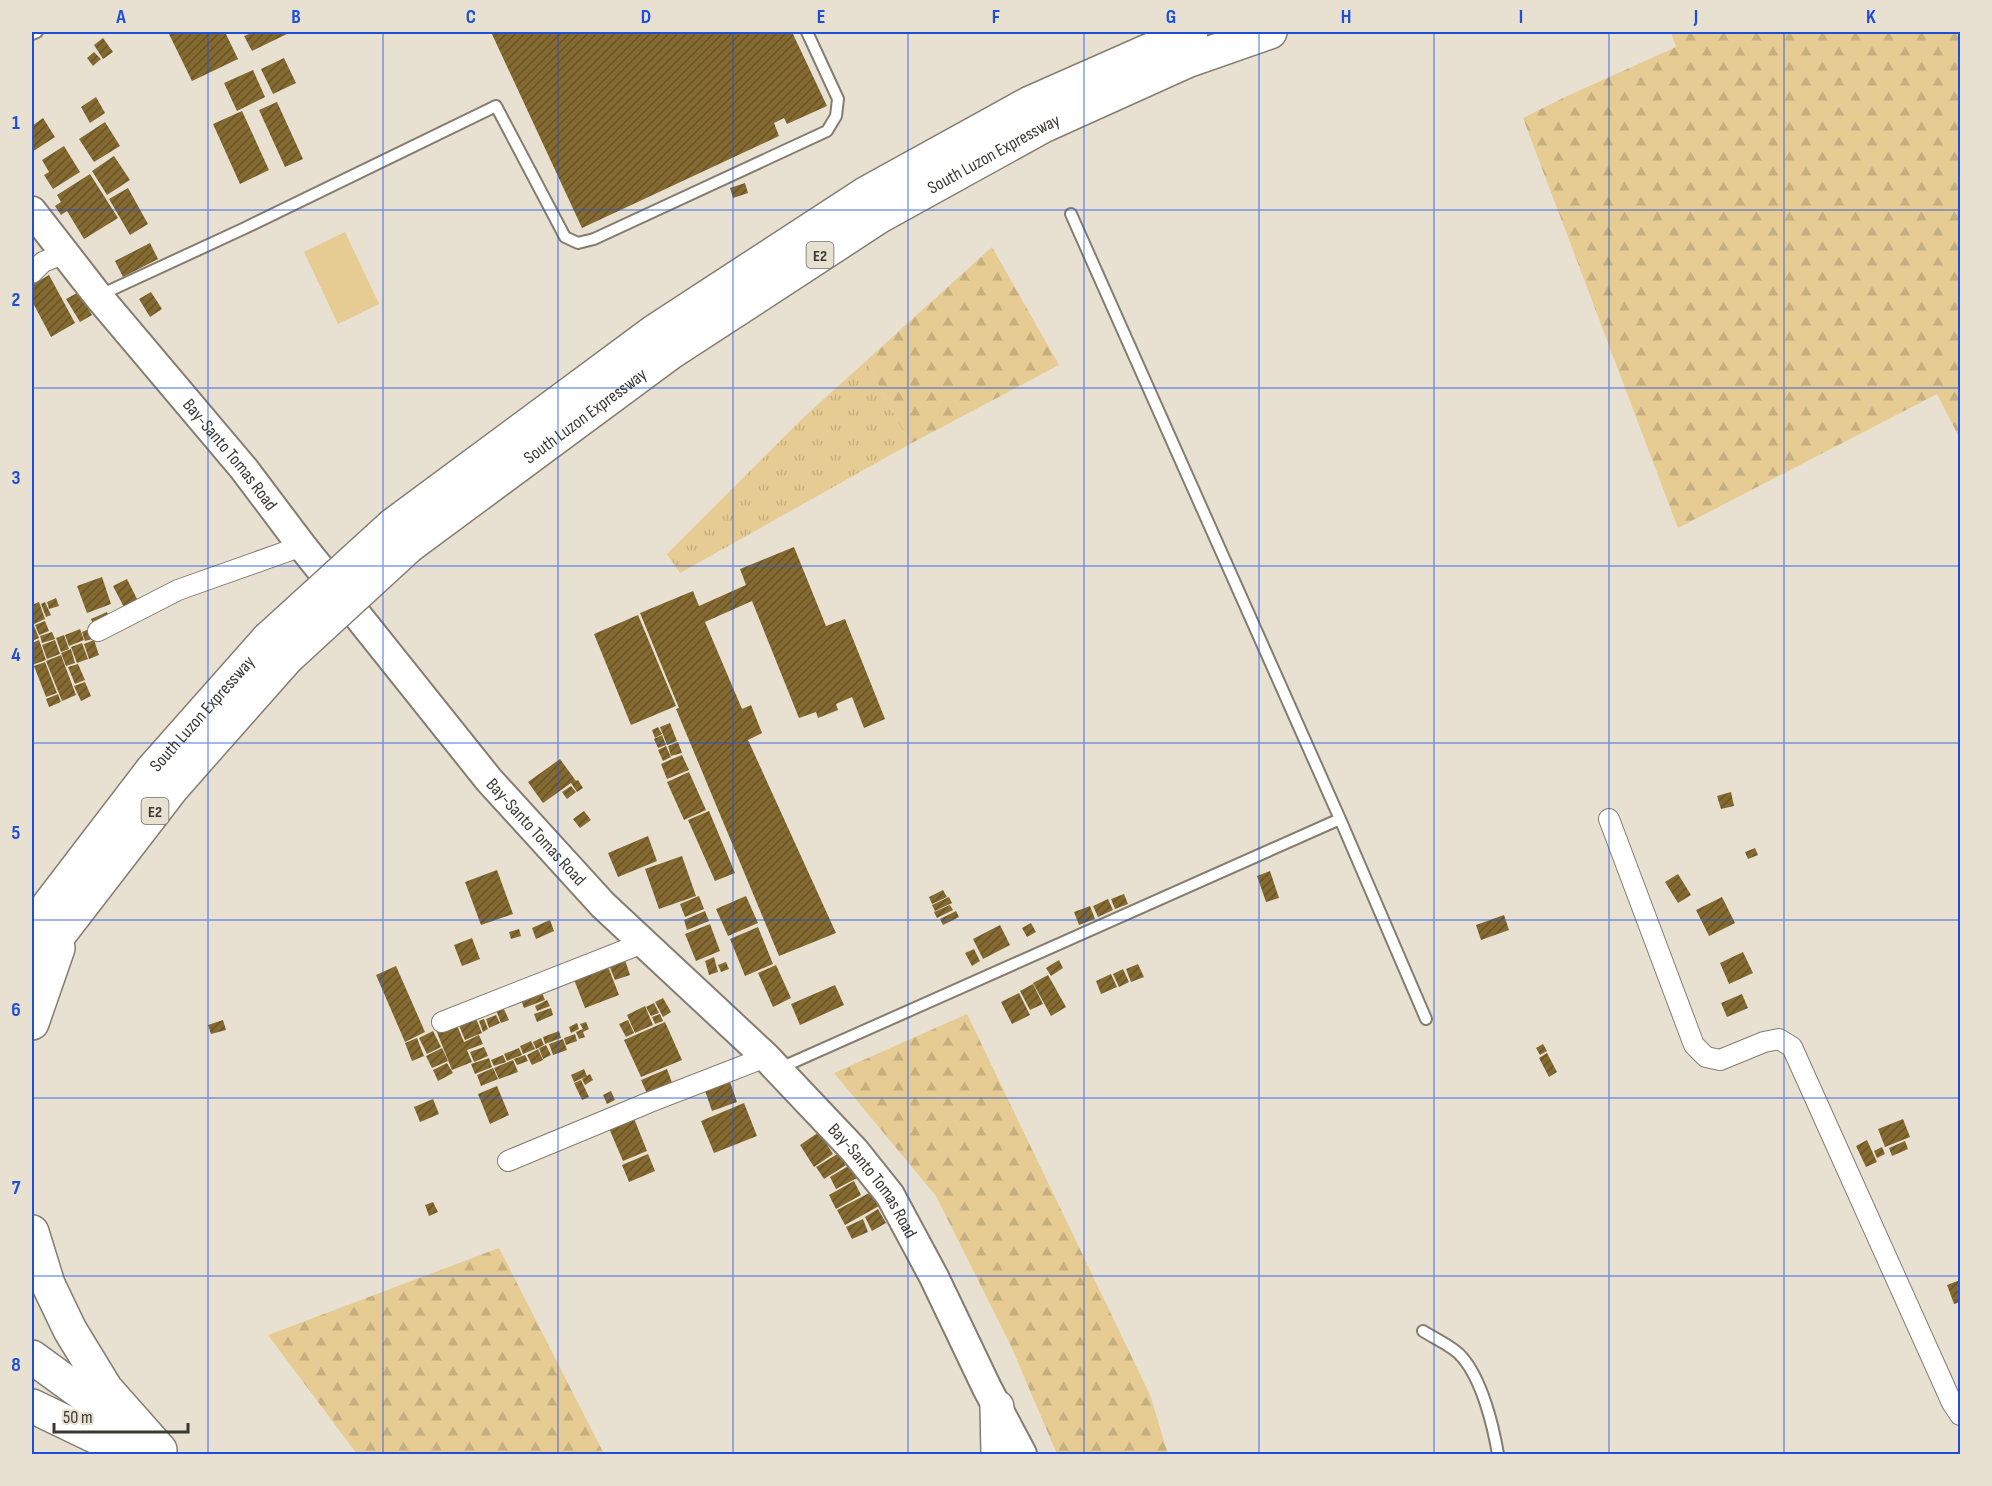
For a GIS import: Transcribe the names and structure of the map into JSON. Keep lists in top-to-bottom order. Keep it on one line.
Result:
{"streets":{"highway":["South Luzon Expressway","E2"],"main road":["Bay-Santo Tomas Road"]},"scale_bar":"50 m","grid":{"columns":["A","B","C","D","E","F","G","H","I","J","K"],"rows":["1","2","3","4","5","6","7","8"]}}
